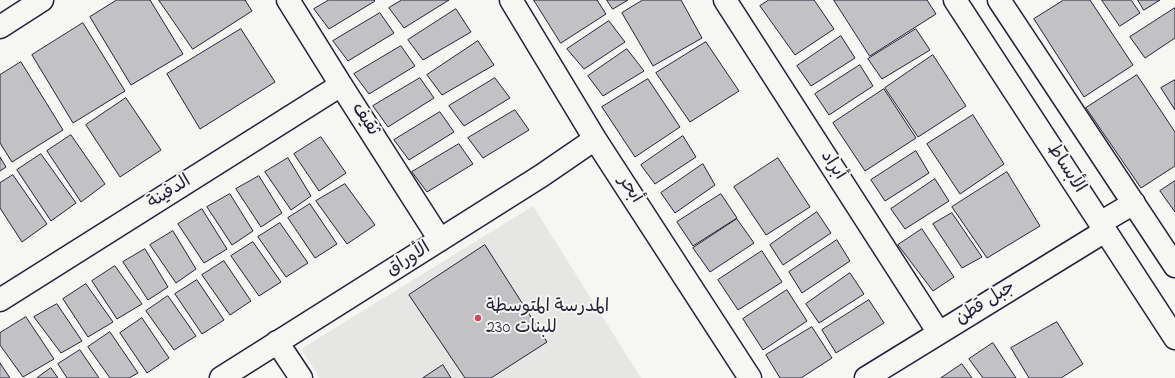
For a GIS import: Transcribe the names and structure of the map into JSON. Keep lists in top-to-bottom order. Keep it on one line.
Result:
{"streets":{"street":["ثقيف","أبراد","الأبساط","أبحر","الدفينة","الأوراق","جبل قطن"]},"crossings":[["ثقيف","الدفينة"],["ثقيف","الأوراق"],["أبراد","جبل قطن"],["الأبساط","جبل قطن"],["أبحر","الأوراق"]],"places":["المدرسة المتوسطة 230 للبنات"]}
